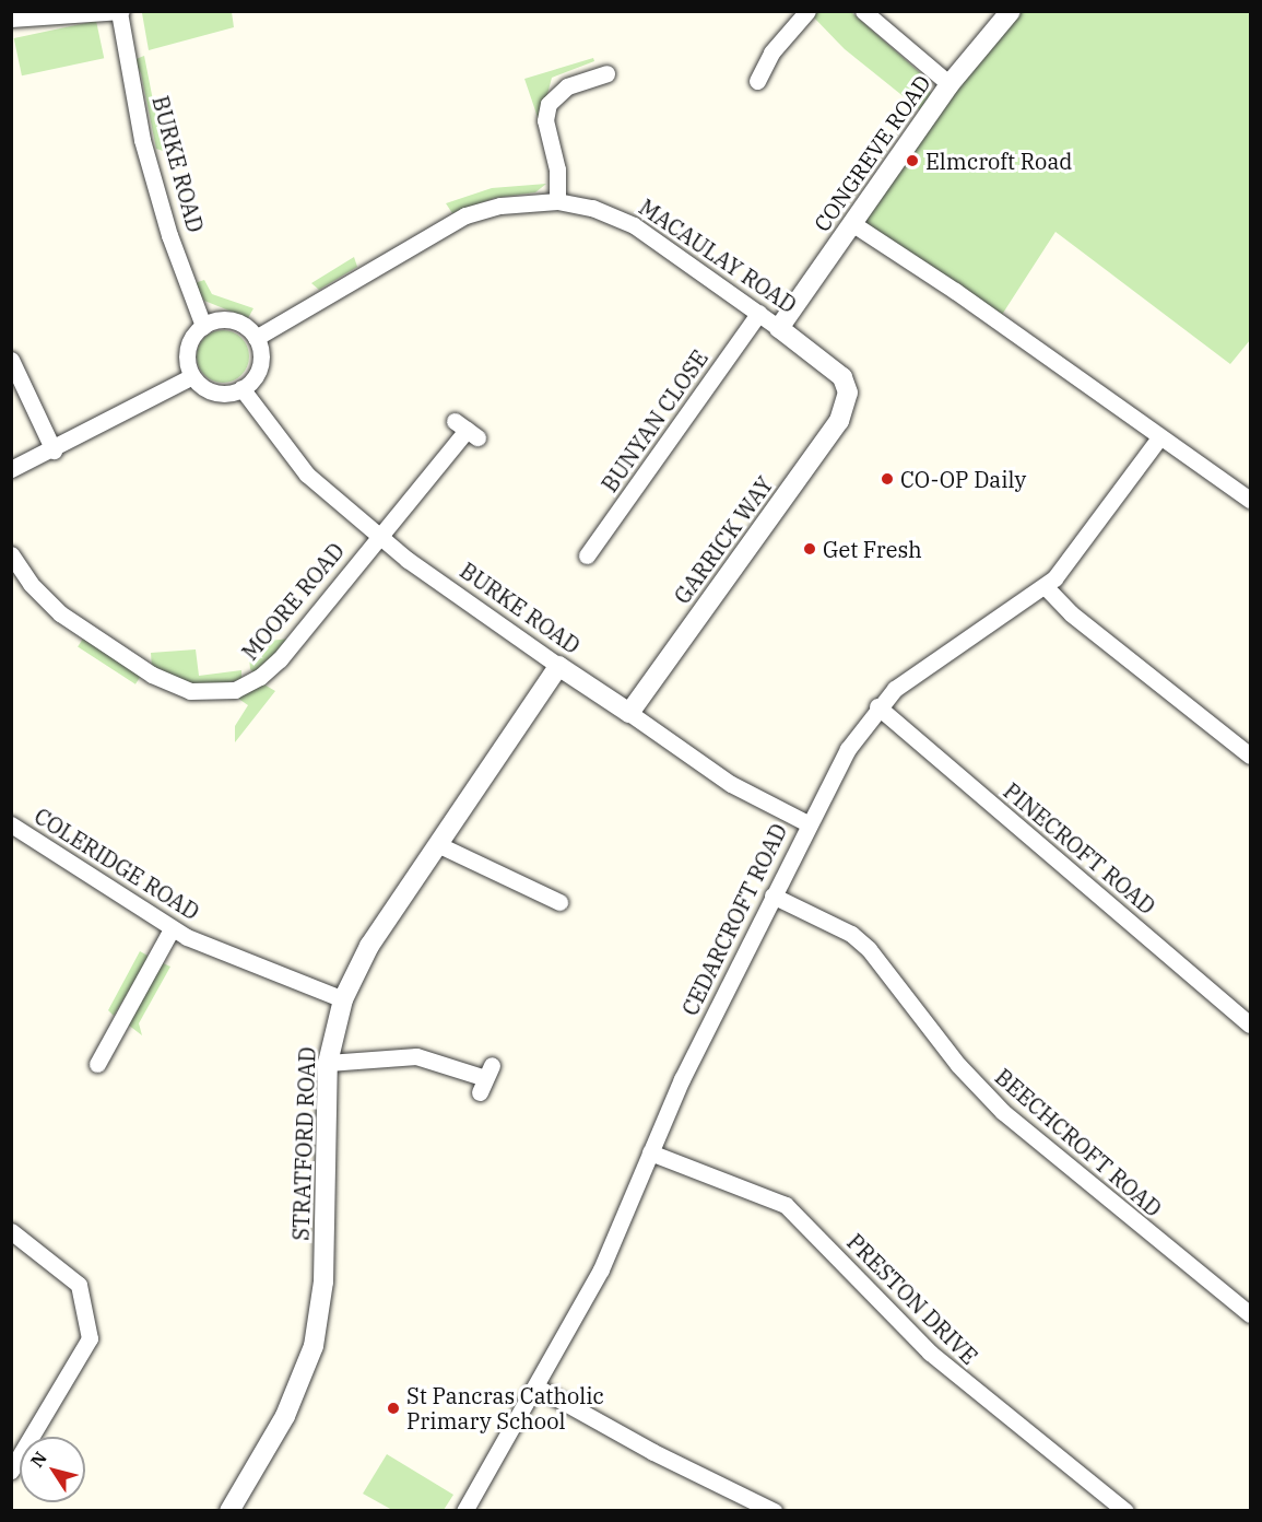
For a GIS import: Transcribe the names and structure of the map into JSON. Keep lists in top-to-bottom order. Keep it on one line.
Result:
{"streets":{"street":["CONGREVE ROAD","BURKE ROAD","MACAULAY ROAD","BUNYAN CLOSE","GARRICK WAY","MOORE ROAD","PINECROFT ROAD","COLERIDGE ROAD","CEDARCROFT ROAD","BEECHCROFT ROAD","STRATFORD ROAD","PRESTON DRIVE"]},"crossings":[["CONGREVE ROAD","MACAULAY ROAD"],["BURKE ROAD","MACAULAY ROAD"],["BURKE ROAD","GARRICK WAY"],["BURKE ROAD","MOORE ROAD"],["BURKE ROAD","CEDARCROFT ROAD"],["BURKE ROAD","STRATFORD ROAD"],["MACAULAY ROAD","BUNYAN CLOSE"],["MACAULAY ROAD","GARRICK WAY"],["PINECROFT ROAD","CEDARCROFT ROAD"],["COLERIDGE ROAD","STRATFORD ROAD"],["CEDARCROFT ROAD","BEECHCROFT ROAD"],["CEDARCROFT ROAD","PRESTON DRIVE"]],"places":["Elmcroft Road","CO-OP Daily","Get Fresh","St Pancras Catholic Primary School"],"north":"top left"}
